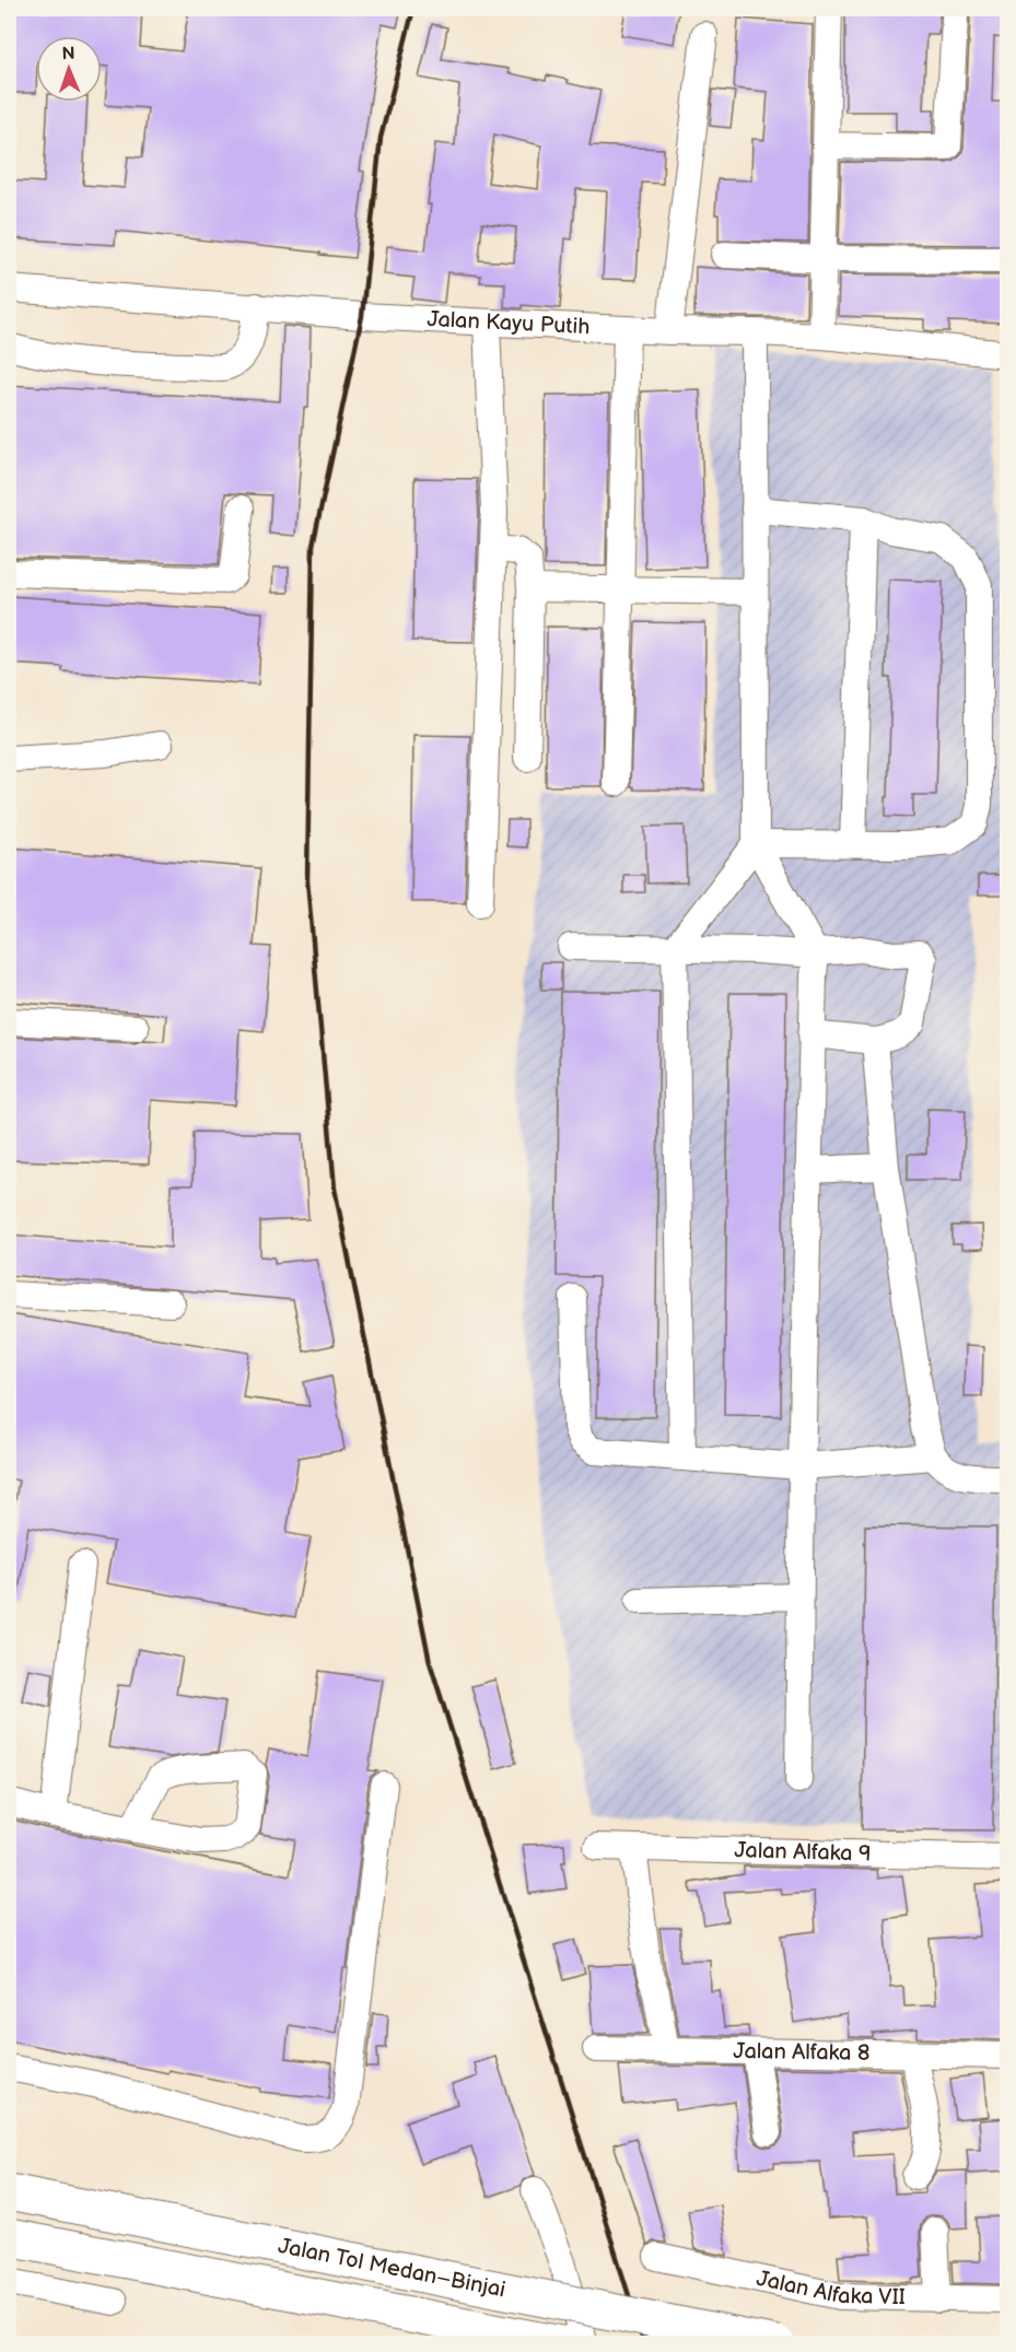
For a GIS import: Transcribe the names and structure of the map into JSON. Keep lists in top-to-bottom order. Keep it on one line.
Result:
{"streets":{"highway":["Jalan Tol Medan–Binjai"],"street":["Jalan Kayu Putih","Jalan Alfaka 9","Jalan Alfaka 8","Jalan Alfaka VII"]},"north":"top"}
